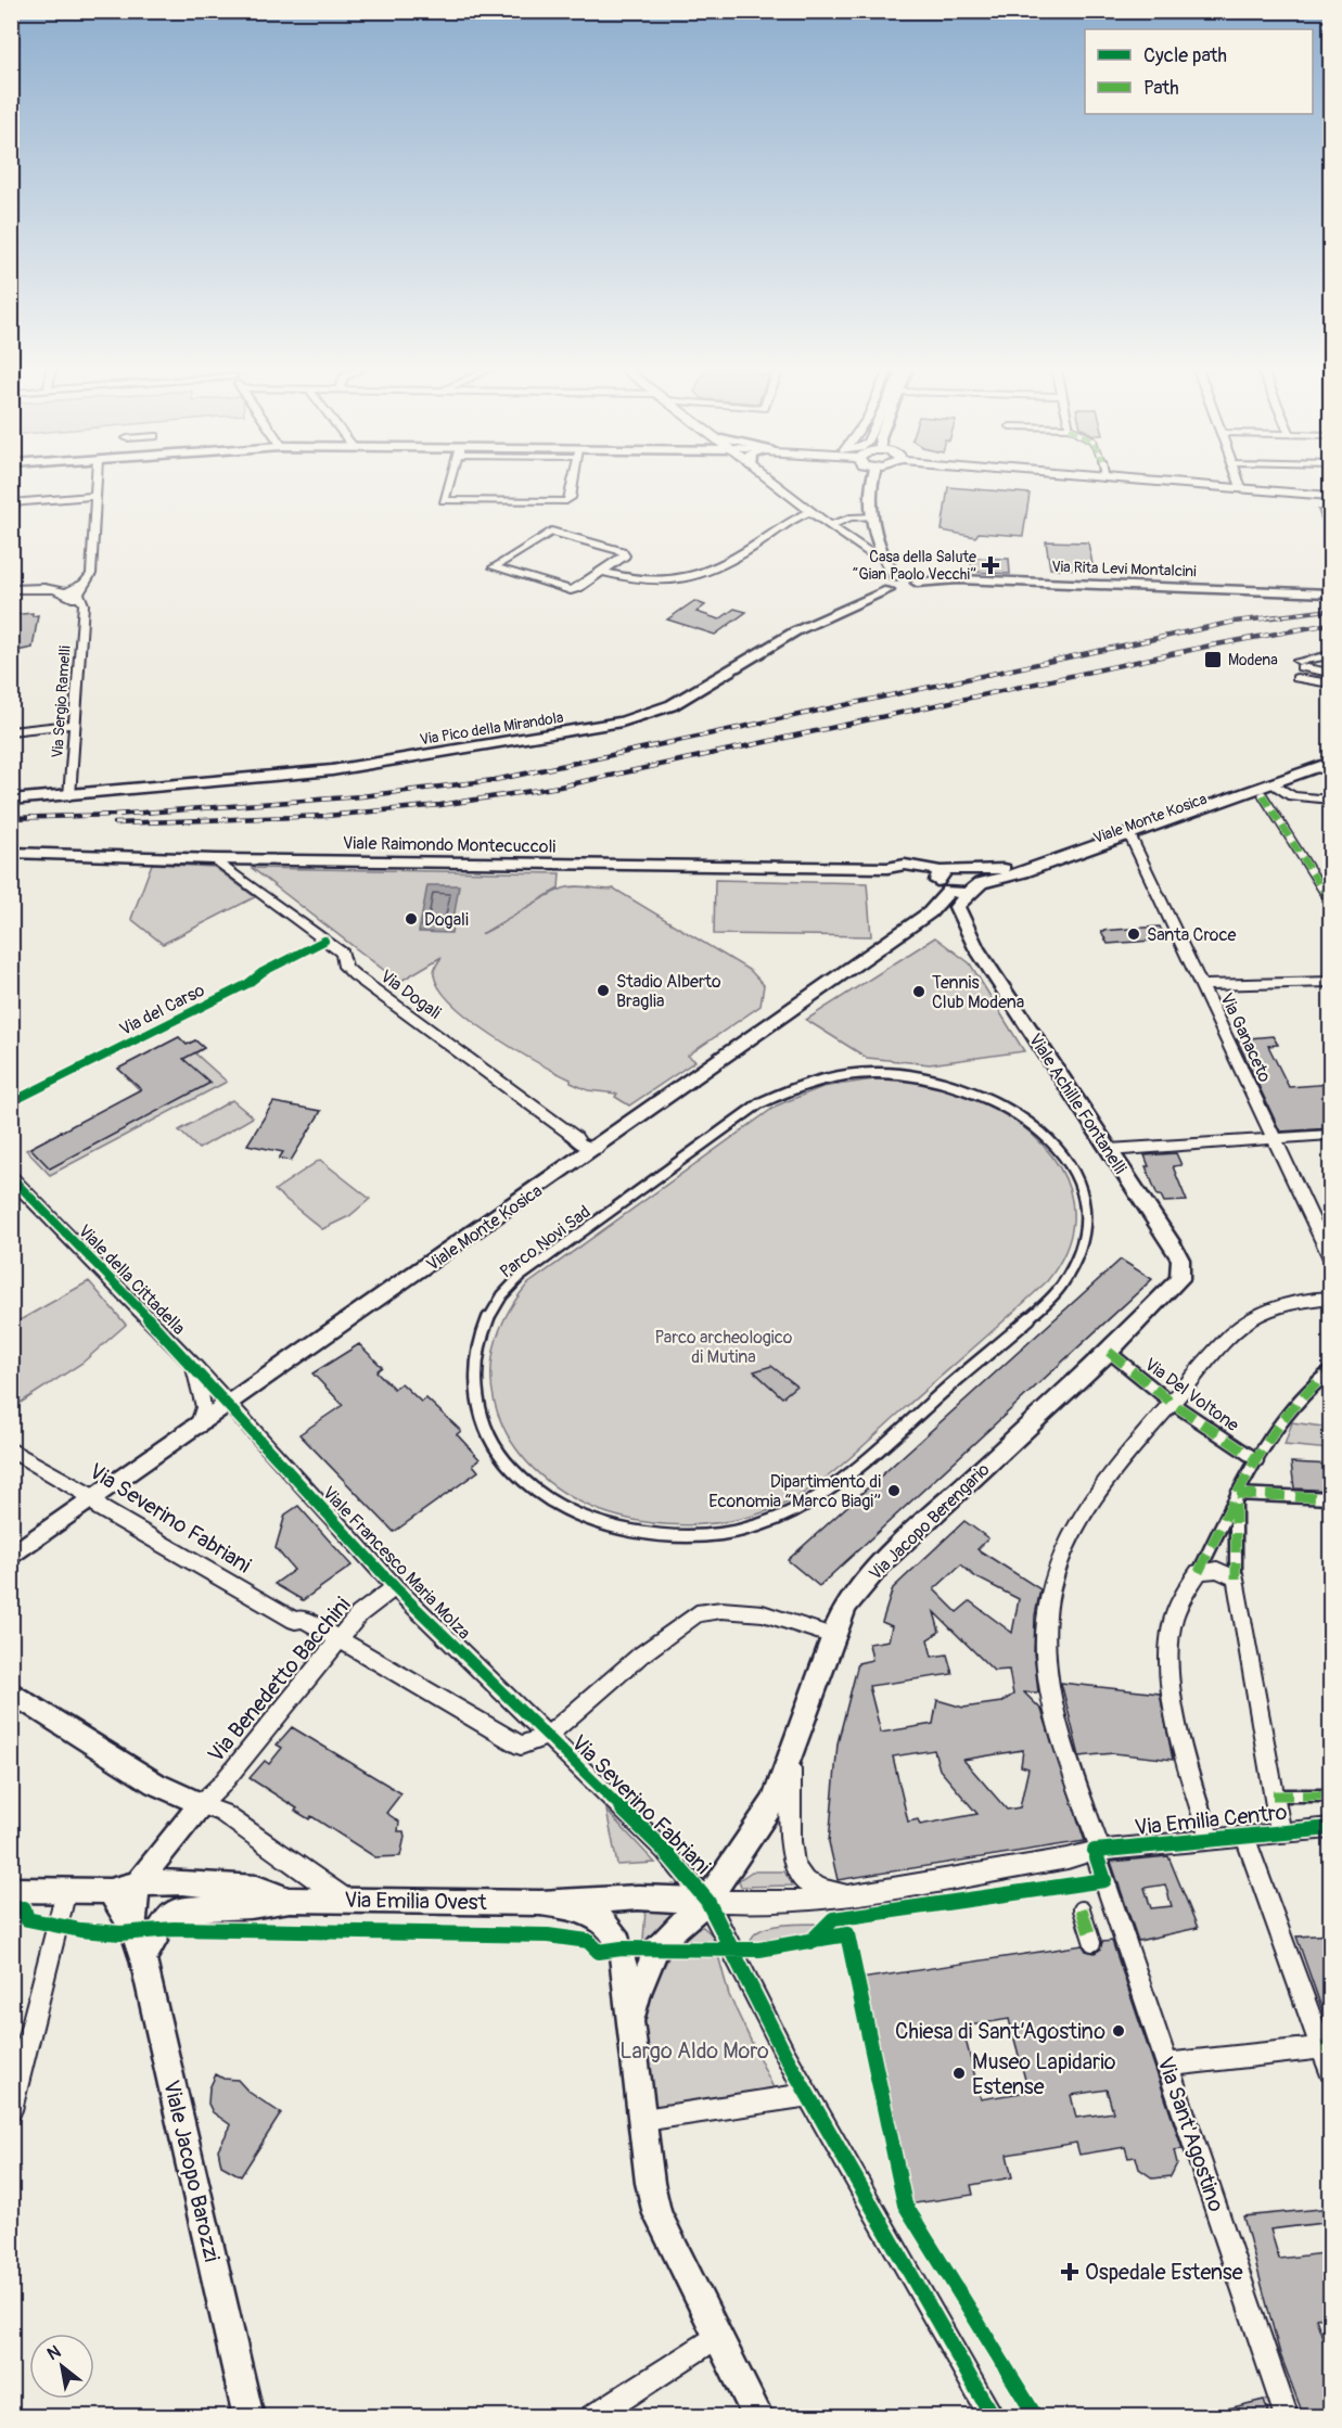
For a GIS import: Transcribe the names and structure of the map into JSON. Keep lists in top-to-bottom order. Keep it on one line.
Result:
{"streets":{"street":["Via Rita Levi Montalcini","Via Sergio Ramelli","Via Pico della Mirandola","Viale Monte Kosica","Viale Raimondo Montecuccoli","Via Dogali","Via Ganaceto","Viale Achille Fontanelli","Parco Novi Sad","Viale della Cittadella","Via Del Voltone","Via Severino Fabriani","Via Jacopo Berengario","Viale Francesco Maria Molza","Via Benedetto Bacchini","Via Emilia Centro","Via Emilia Ovest","Via Sant'Agostino","Viale Jacopo Barozzi"],"cycle path":["Via del Carso"]},"crossings":[["Via Sergio Ramelli","Via Pico della Mirandola"],["Viale Monte Kosica","Viale Raimondo Montecuccoli"],["Viale Monte Kosica","Via Dogali"],["Viale Monte Kosica","Via Ganaceto"],["Viale Monte Kosica","Viale Achille Fontanelli"],["Viale Monte Kosica","Viale della Cittadella"],["Viale Monte Kosica","Via Severino Fabriani"],["Viale Monte Kosica","Viale Francesco Maria Molza"],["Viale Raimondo Montecuccoli","Via Dogali"],["Viale Raimondo Montecuccoli","Viale Achille Fontanelli"],["Viale Achille Fontanelli","Via Jacopo Berengario"],["Viale della Cittadella","Viale Francesco Maria Molza"],["Via Del Voltone","Via Jacopo Berengario"],["Via Del Voltone","Via Sant'Agostino"],["Via Severino Fabriani","Via Jacopo Berengario"],["Via Severino Fabriani","Viale Francesco Maria Molza"],["Via Severino Fabriani","Via Benedetto Bacchini"],["Viale Francesco Maria Molza","Via Benedetto Bacchini"],["Via Emilia Centro","Via Sant'Agostino"],["Via Emilia Ovest","Viale Jacopo Barozzi"]],"parks":["Parco archeologico di Mutina","Largo Aldo Moro"],"places":{"health":["Casa della Salute “Gian Paolo Vecchi”","Ospedale Estense"],"transit":["Modena"],"other":["Dogali","Santa Croce","Stadio Alberto Braglia","Tennis Club Modena","Dipartimento di Economia “Marco Biagi”","Chiesa di Sant’Agostino","Museo Lapidario Estense"]},"legend":["Cycle path","Path"],"north":"top left"}
